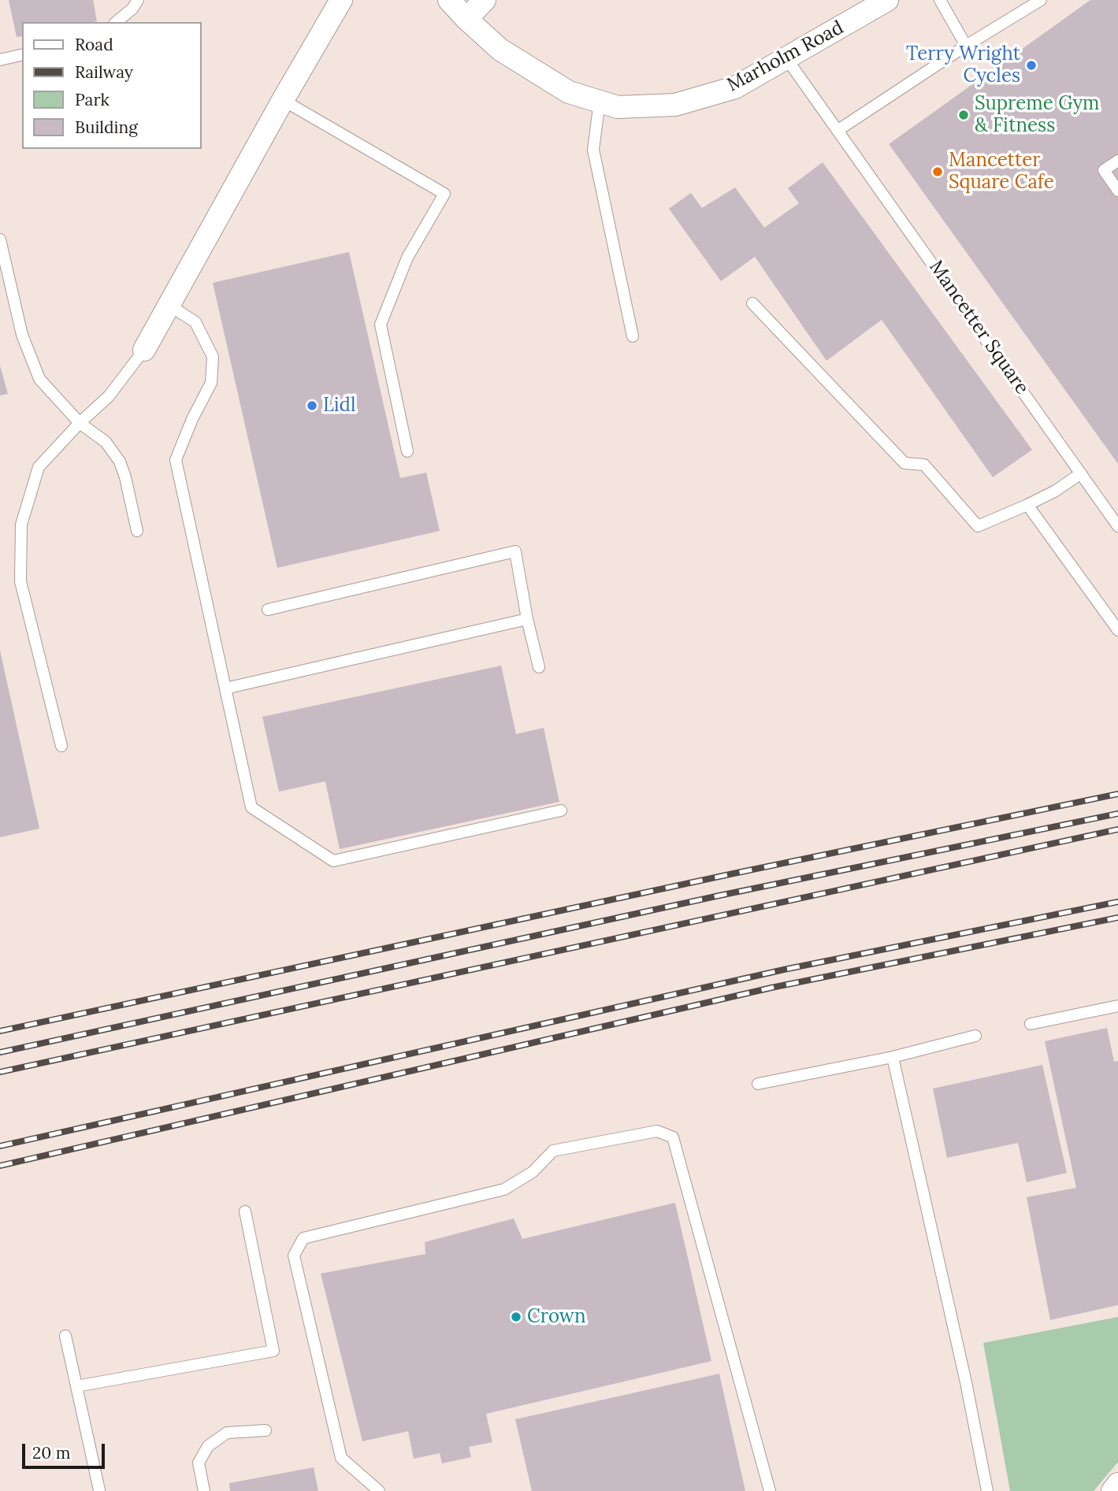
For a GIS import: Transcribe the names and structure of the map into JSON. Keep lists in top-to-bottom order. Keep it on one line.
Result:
{"streets":{"street":["Marholm Road"],"lane":["Mancetter Square"]},"crossings":[["Marholm Road","Mancetter Square"]],"places":["Terry Wright Cycles","Supreme Gym & Fitness","Mancetter Square Cafe","Lidl","Crown"],"legend":["Road","Railway","Park","Building"],"scale_bar":"20 m"}
